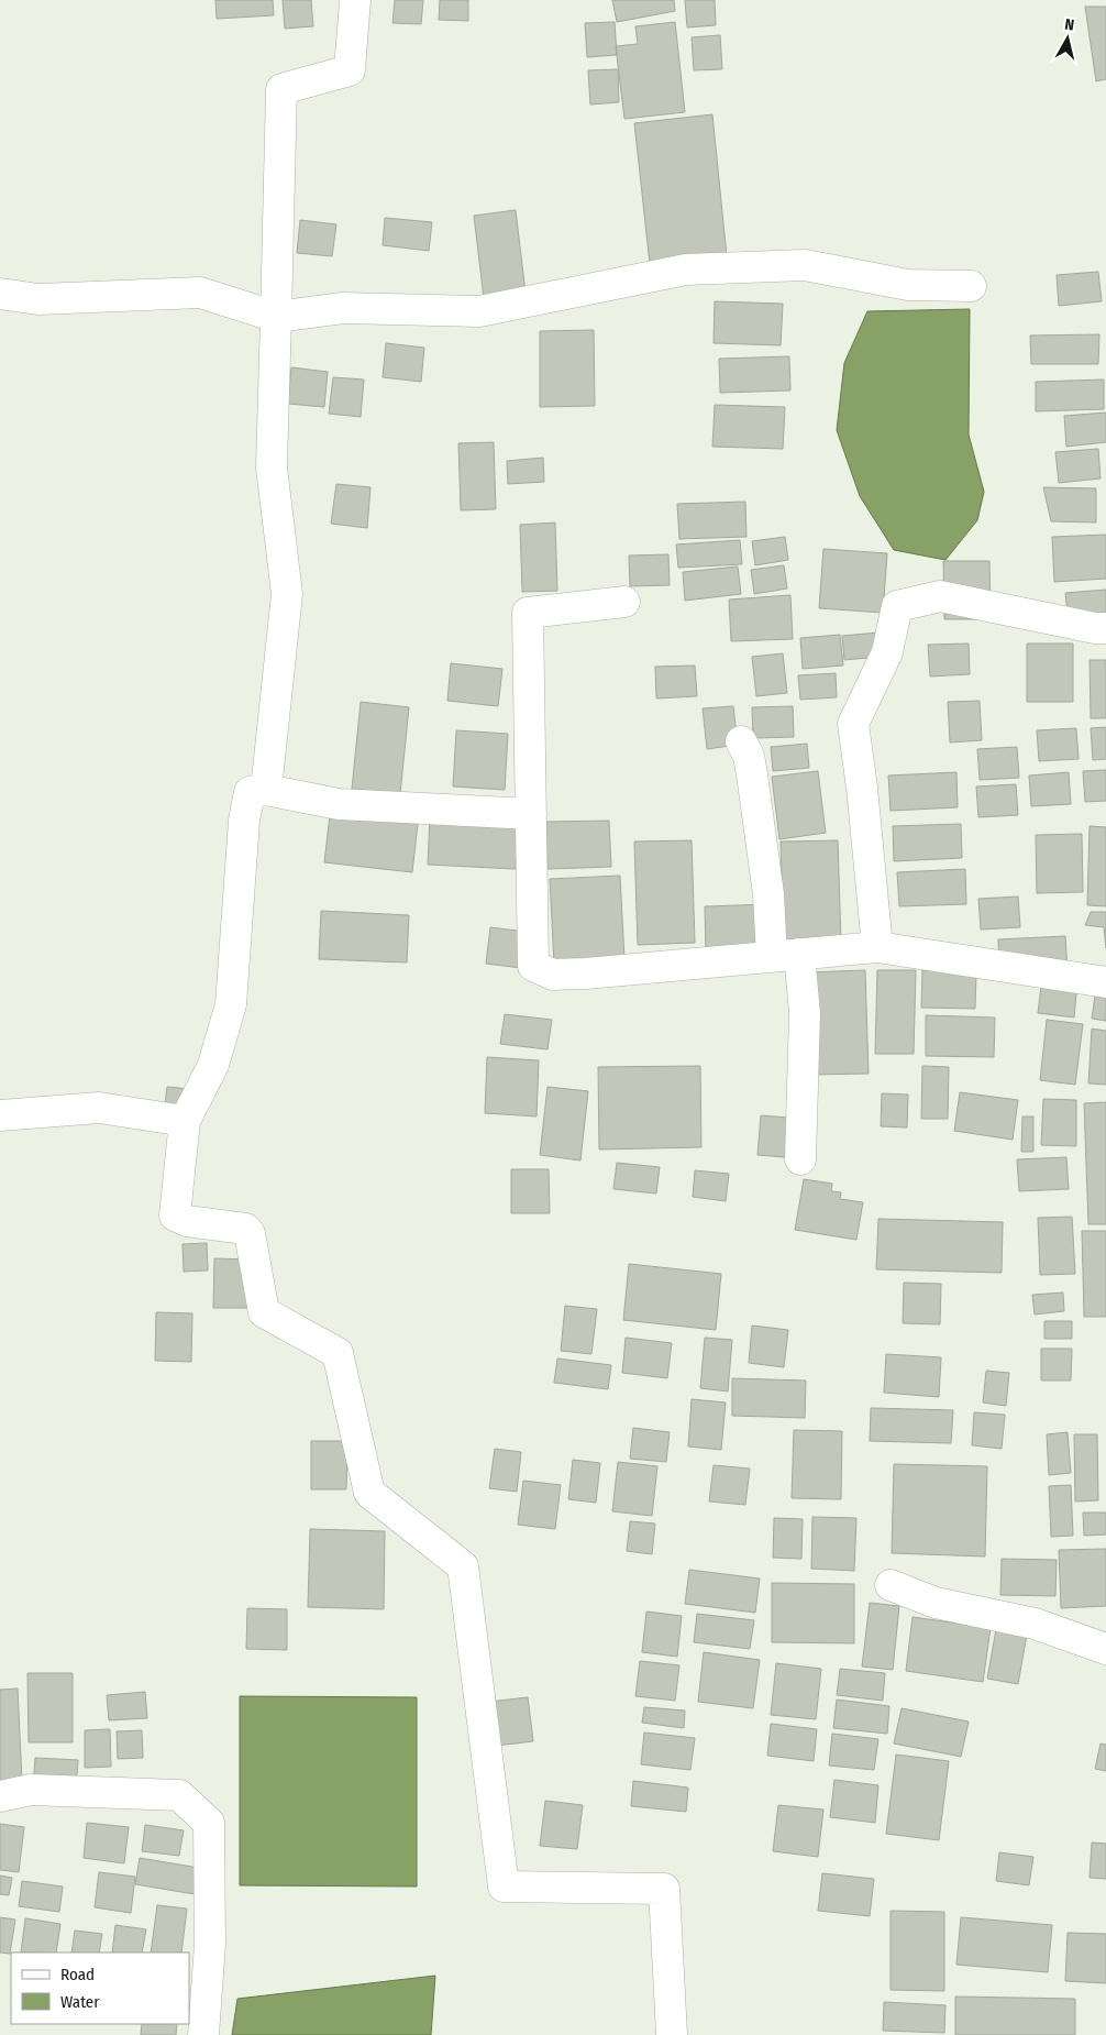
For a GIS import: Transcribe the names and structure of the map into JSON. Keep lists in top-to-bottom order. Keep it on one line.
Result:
{"legend":["Road","Water"],"north":"top"}
